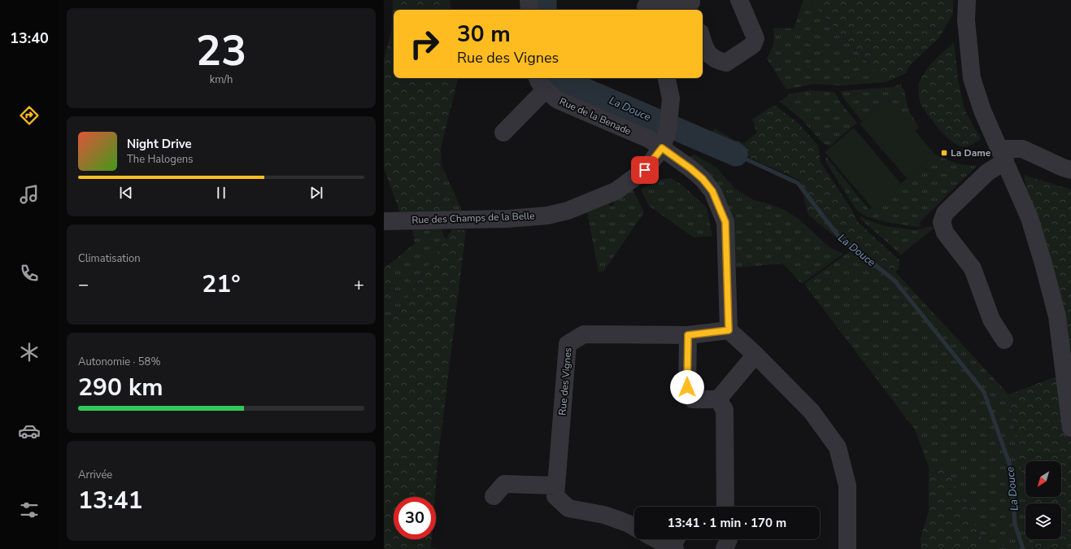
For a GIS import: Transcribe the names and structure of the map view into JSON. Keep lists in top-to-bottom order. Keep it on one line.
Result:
{"streets":{"street":["Rue de la Benade","Rue des Champs de la Belle","Rue des Vignes"]},"crossings":[["Rue de la Benade","Rue des Champs de la Belle"]],"water":["La Douce"],"places":{"transit":["La Dame"]},"north":"bottom left","page":{"tabs":"13:40","tile":[["23","km/h"],"Climatisation",["Autonomie · 58%","290 km"],["Arrivée","13:41"]],"turn":["30 m","Rue des Vignes"],"song":["Night Drive","The Halogens"],"heat":["−","21°","+"],"limit":"30","trip":"13:41 · 1 min · 170 m"}}
